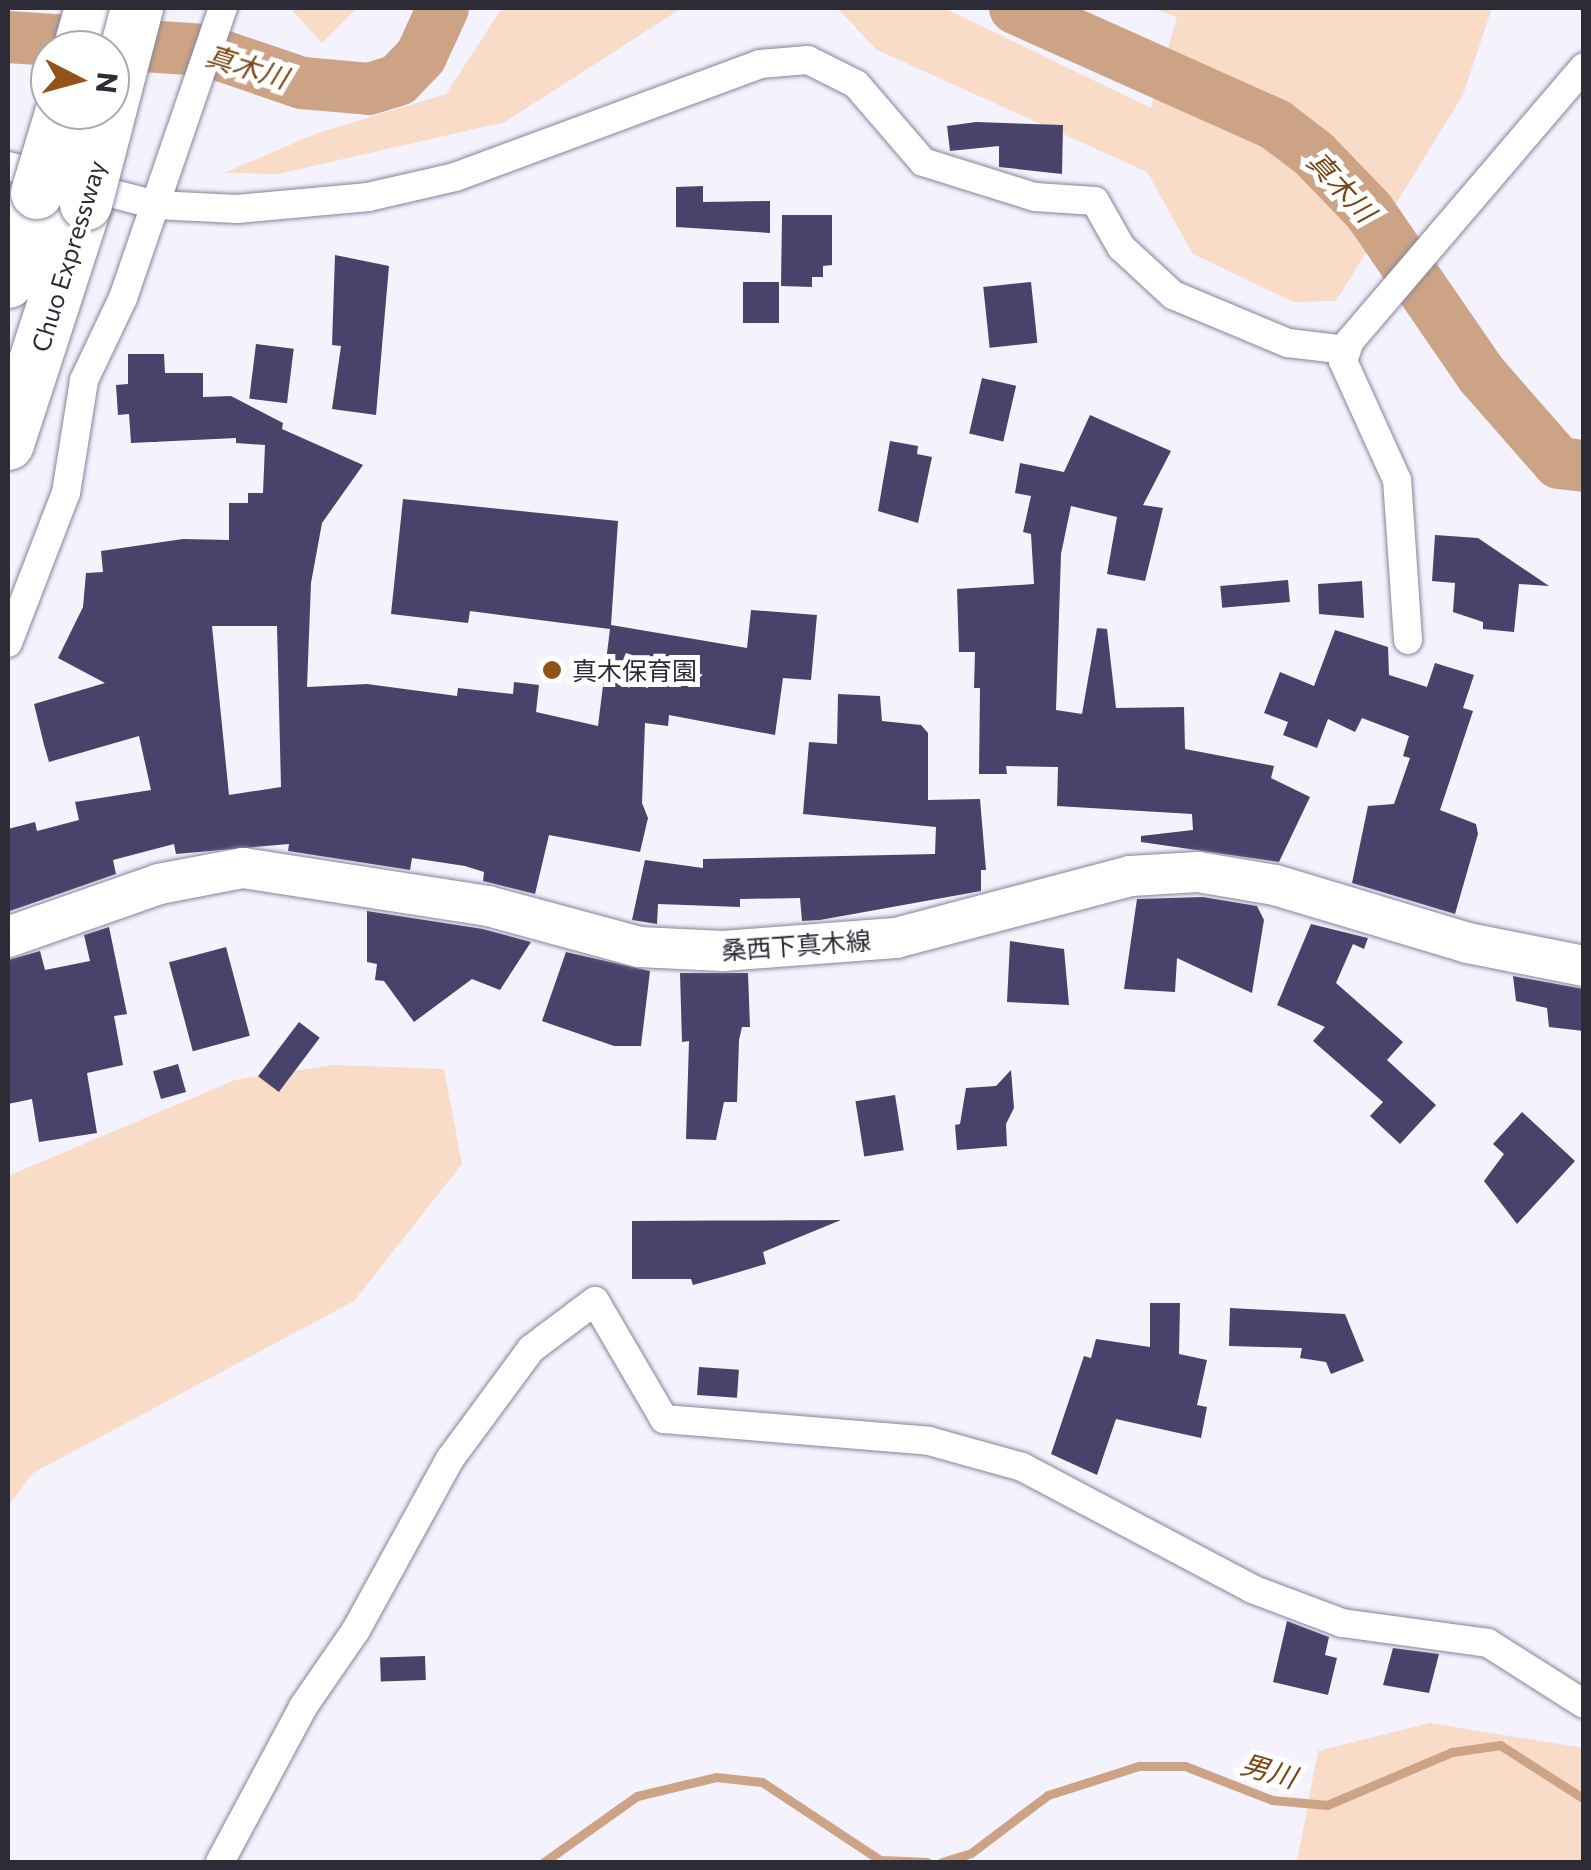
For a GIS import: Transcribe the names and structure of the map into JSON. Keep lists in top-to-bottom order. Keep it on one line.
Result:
{"streets":{"highway":["Chuo Expressway"],"main road":["桑西下真木線"]},"water":["真木川","男川"],"places":["真木保育園"],"north":"right"}
